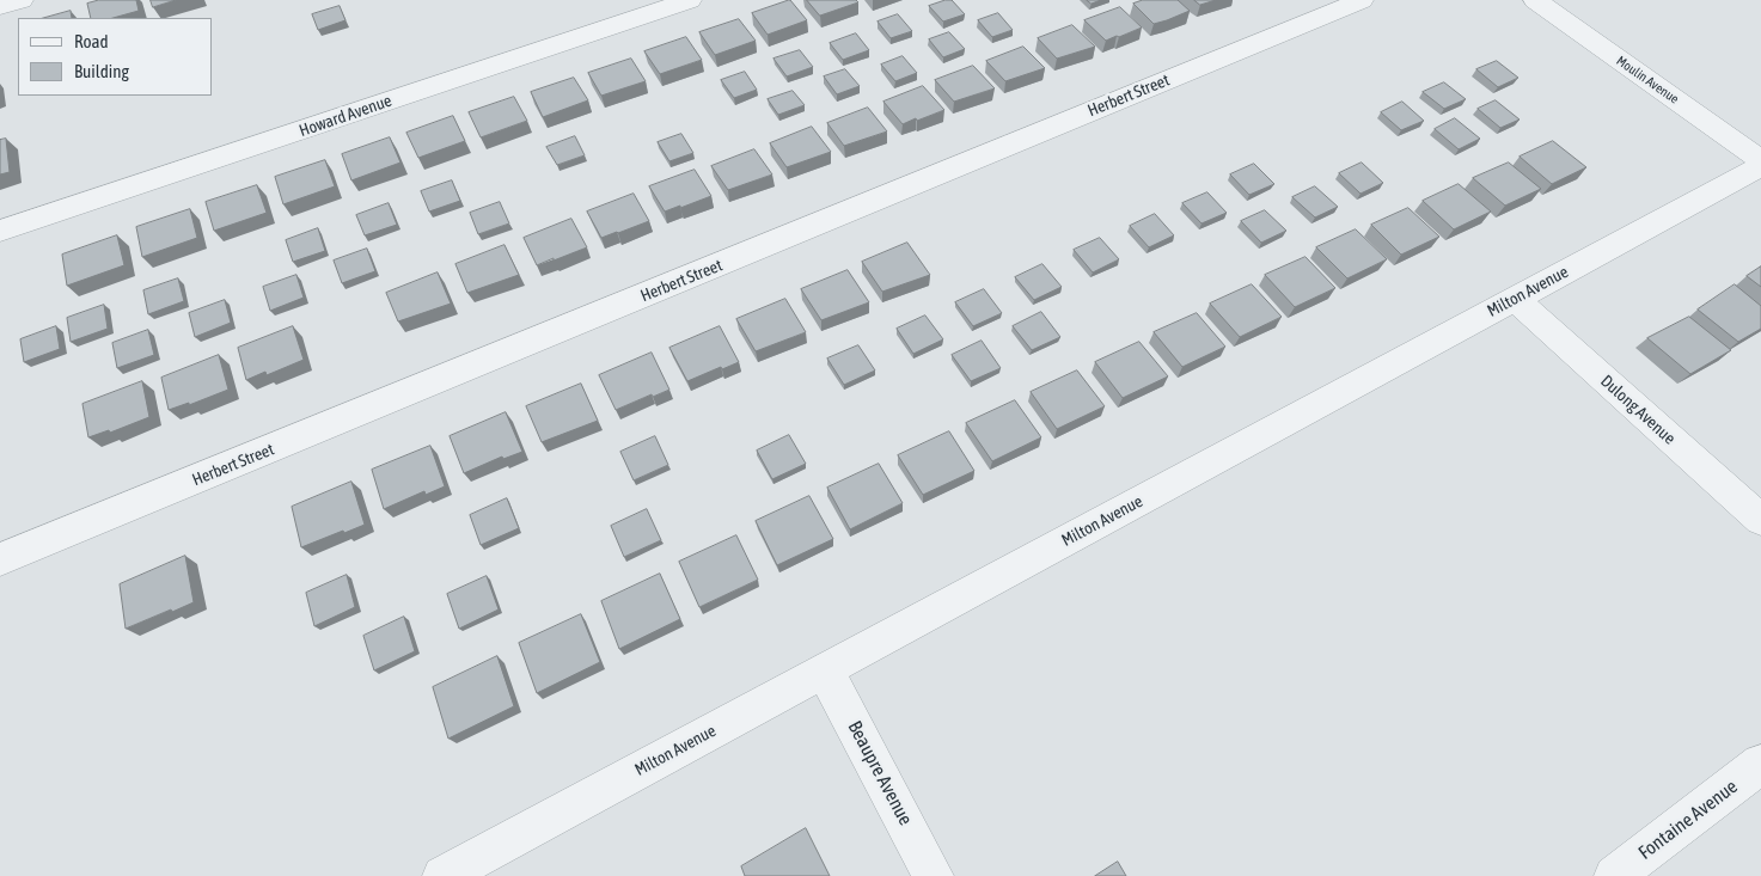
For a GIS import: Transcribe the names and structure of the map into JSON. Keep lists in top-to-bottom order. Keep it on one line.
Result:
{"streets":{"street":["Moulin Avenue","Herbert Street","Howard Avenue","Milton Avenue","Dulong Avenue","Beaupre Avenue","Fontaine Avenue"]},"crossings":[["Milton Avenue","Dulong Avenue"],["Milton Avenue","Beaupre Avenue"]],"legend":["Road","Building"]}
